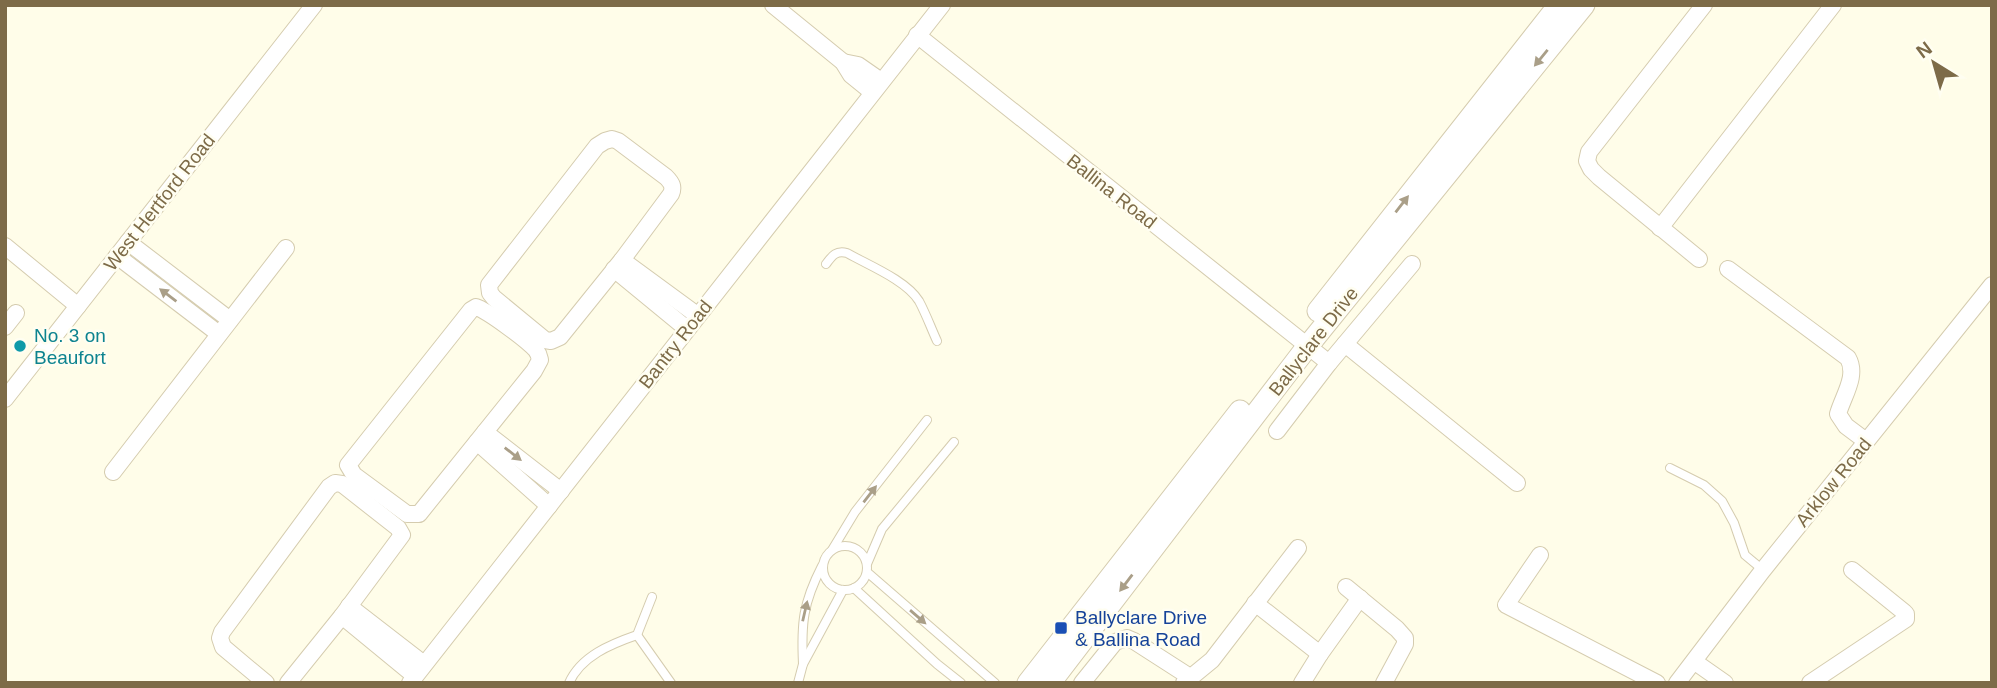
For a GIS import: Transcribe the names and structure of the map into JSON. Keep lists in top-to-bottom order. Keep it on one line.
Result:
{"streets":{"street":["Ballina Road","West Hertford Road","Ballyclare Drive","Bantry Road","Arklow Road"]},"crossings":[["Ballina Road","Ballyclare Drive"],["Ballina Road","Bantry Road"]],"places":{"other":["No. 3 on Beaufort"],"transit":["Ballyclare Drive & Ballina Road"]},"north":"top left"}
